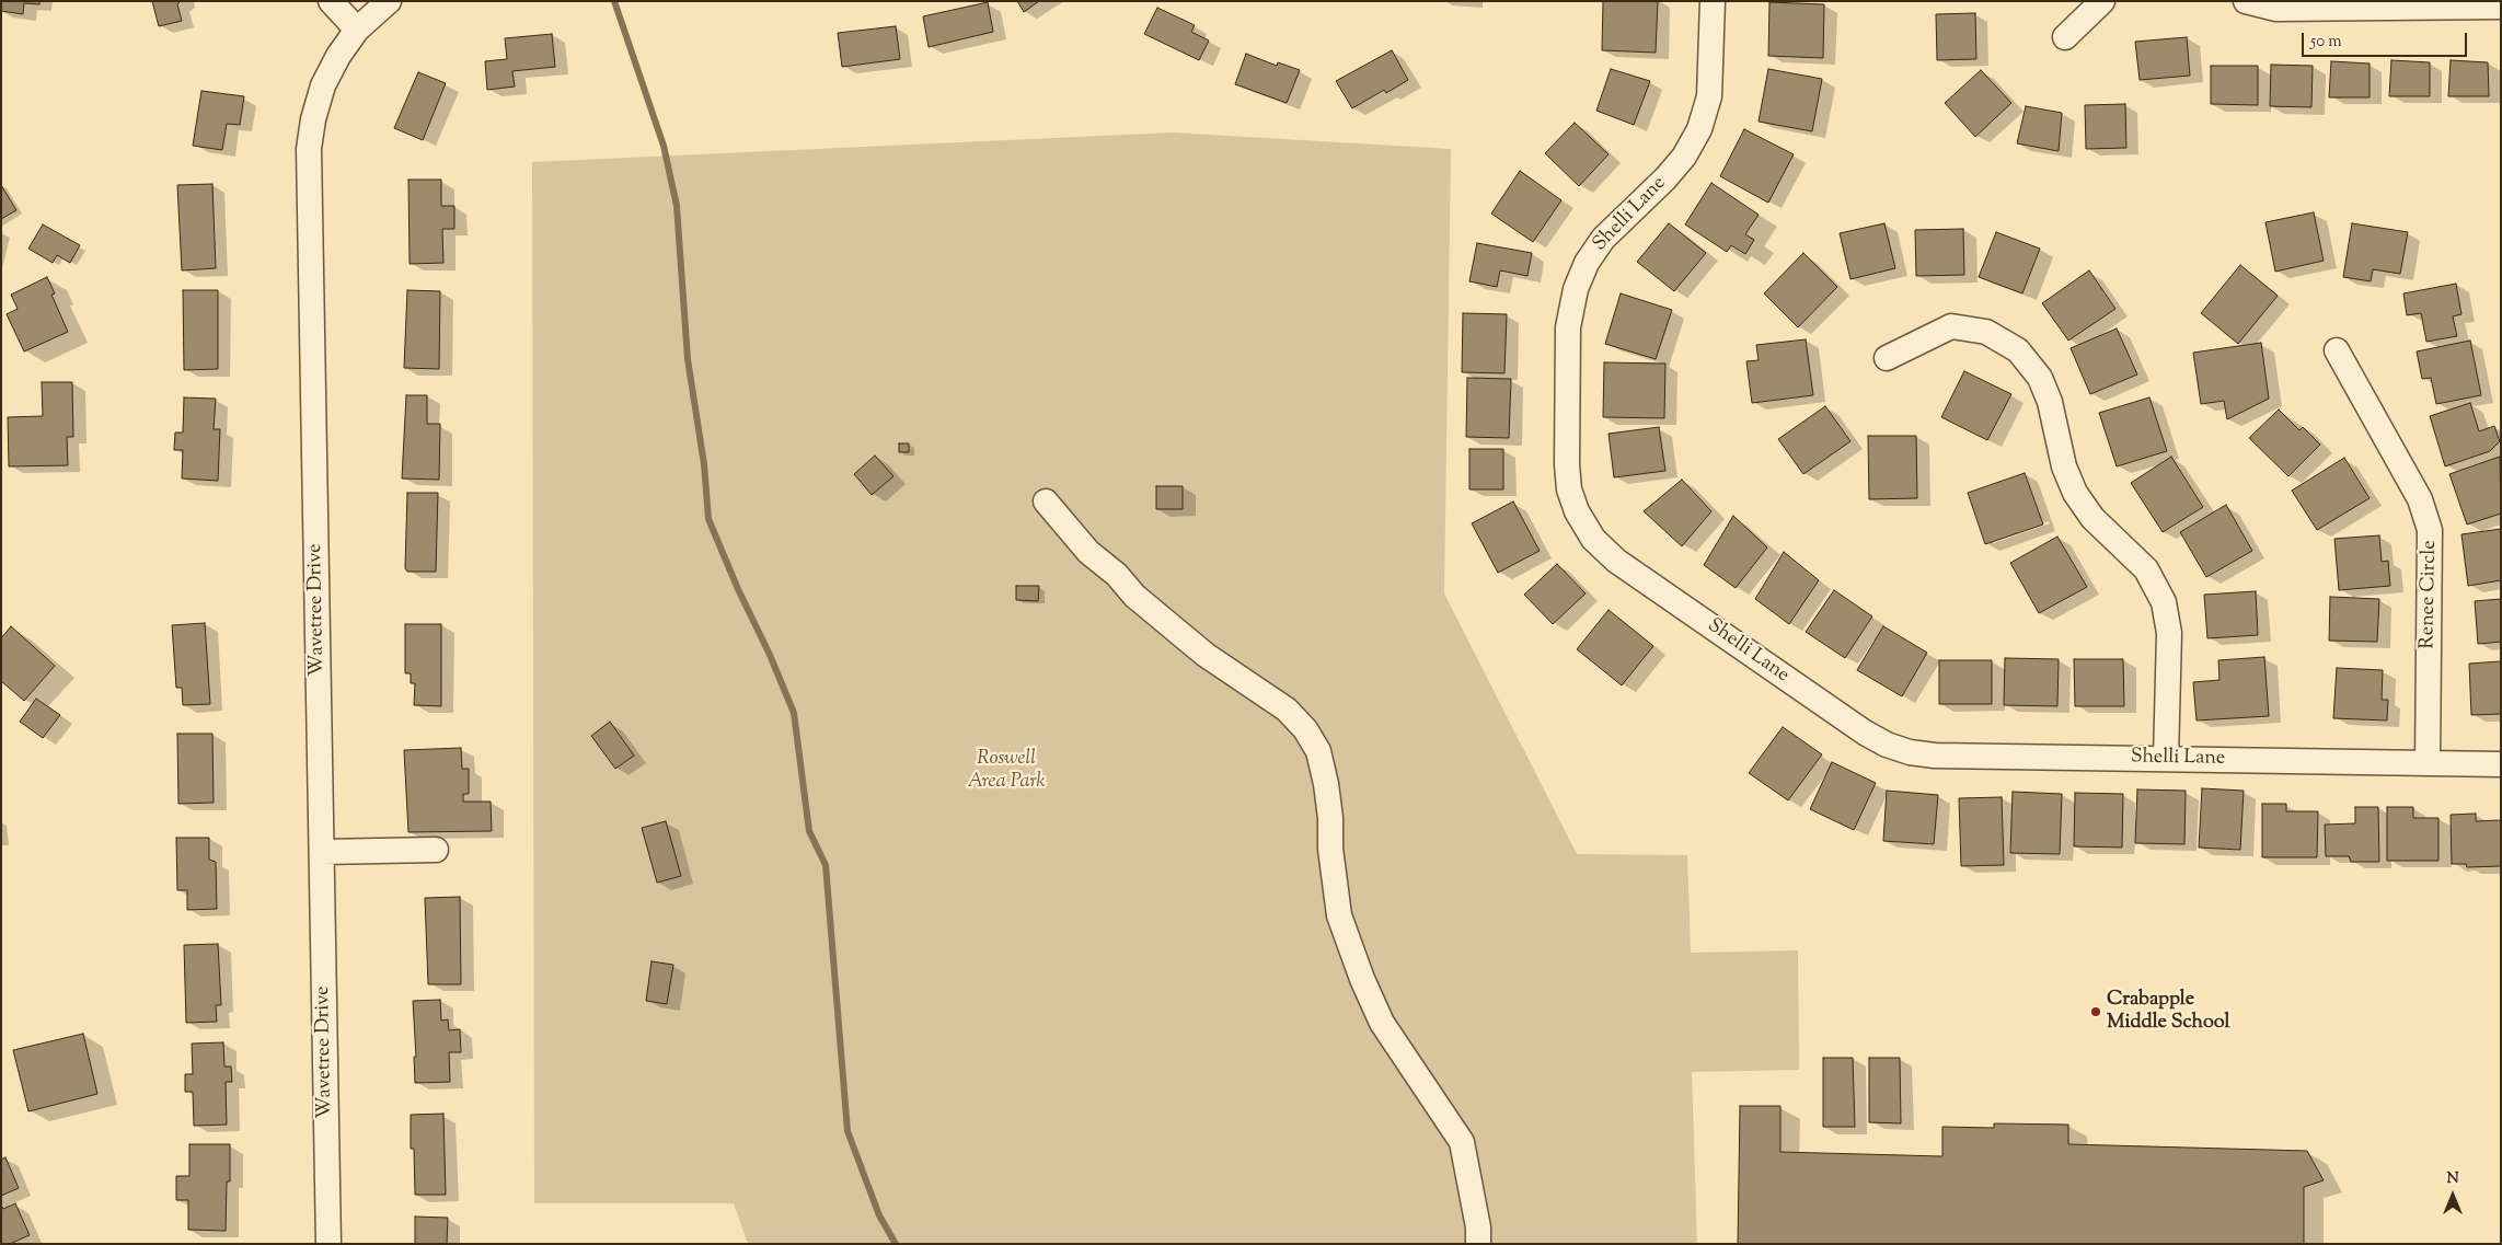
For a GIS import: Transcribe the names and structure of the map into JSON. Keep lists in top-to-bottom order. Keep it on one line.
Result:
{"streets":{"street":["Shelli Lane","Renee Circle","Wavetree Drive"]},"crossings":[["Shelli Lane","Renee Circle"]],"parks":["Roswell Area Park"],"places":["Crabapple Middle School"],"scale_bar":"50 m","north":"top"}
